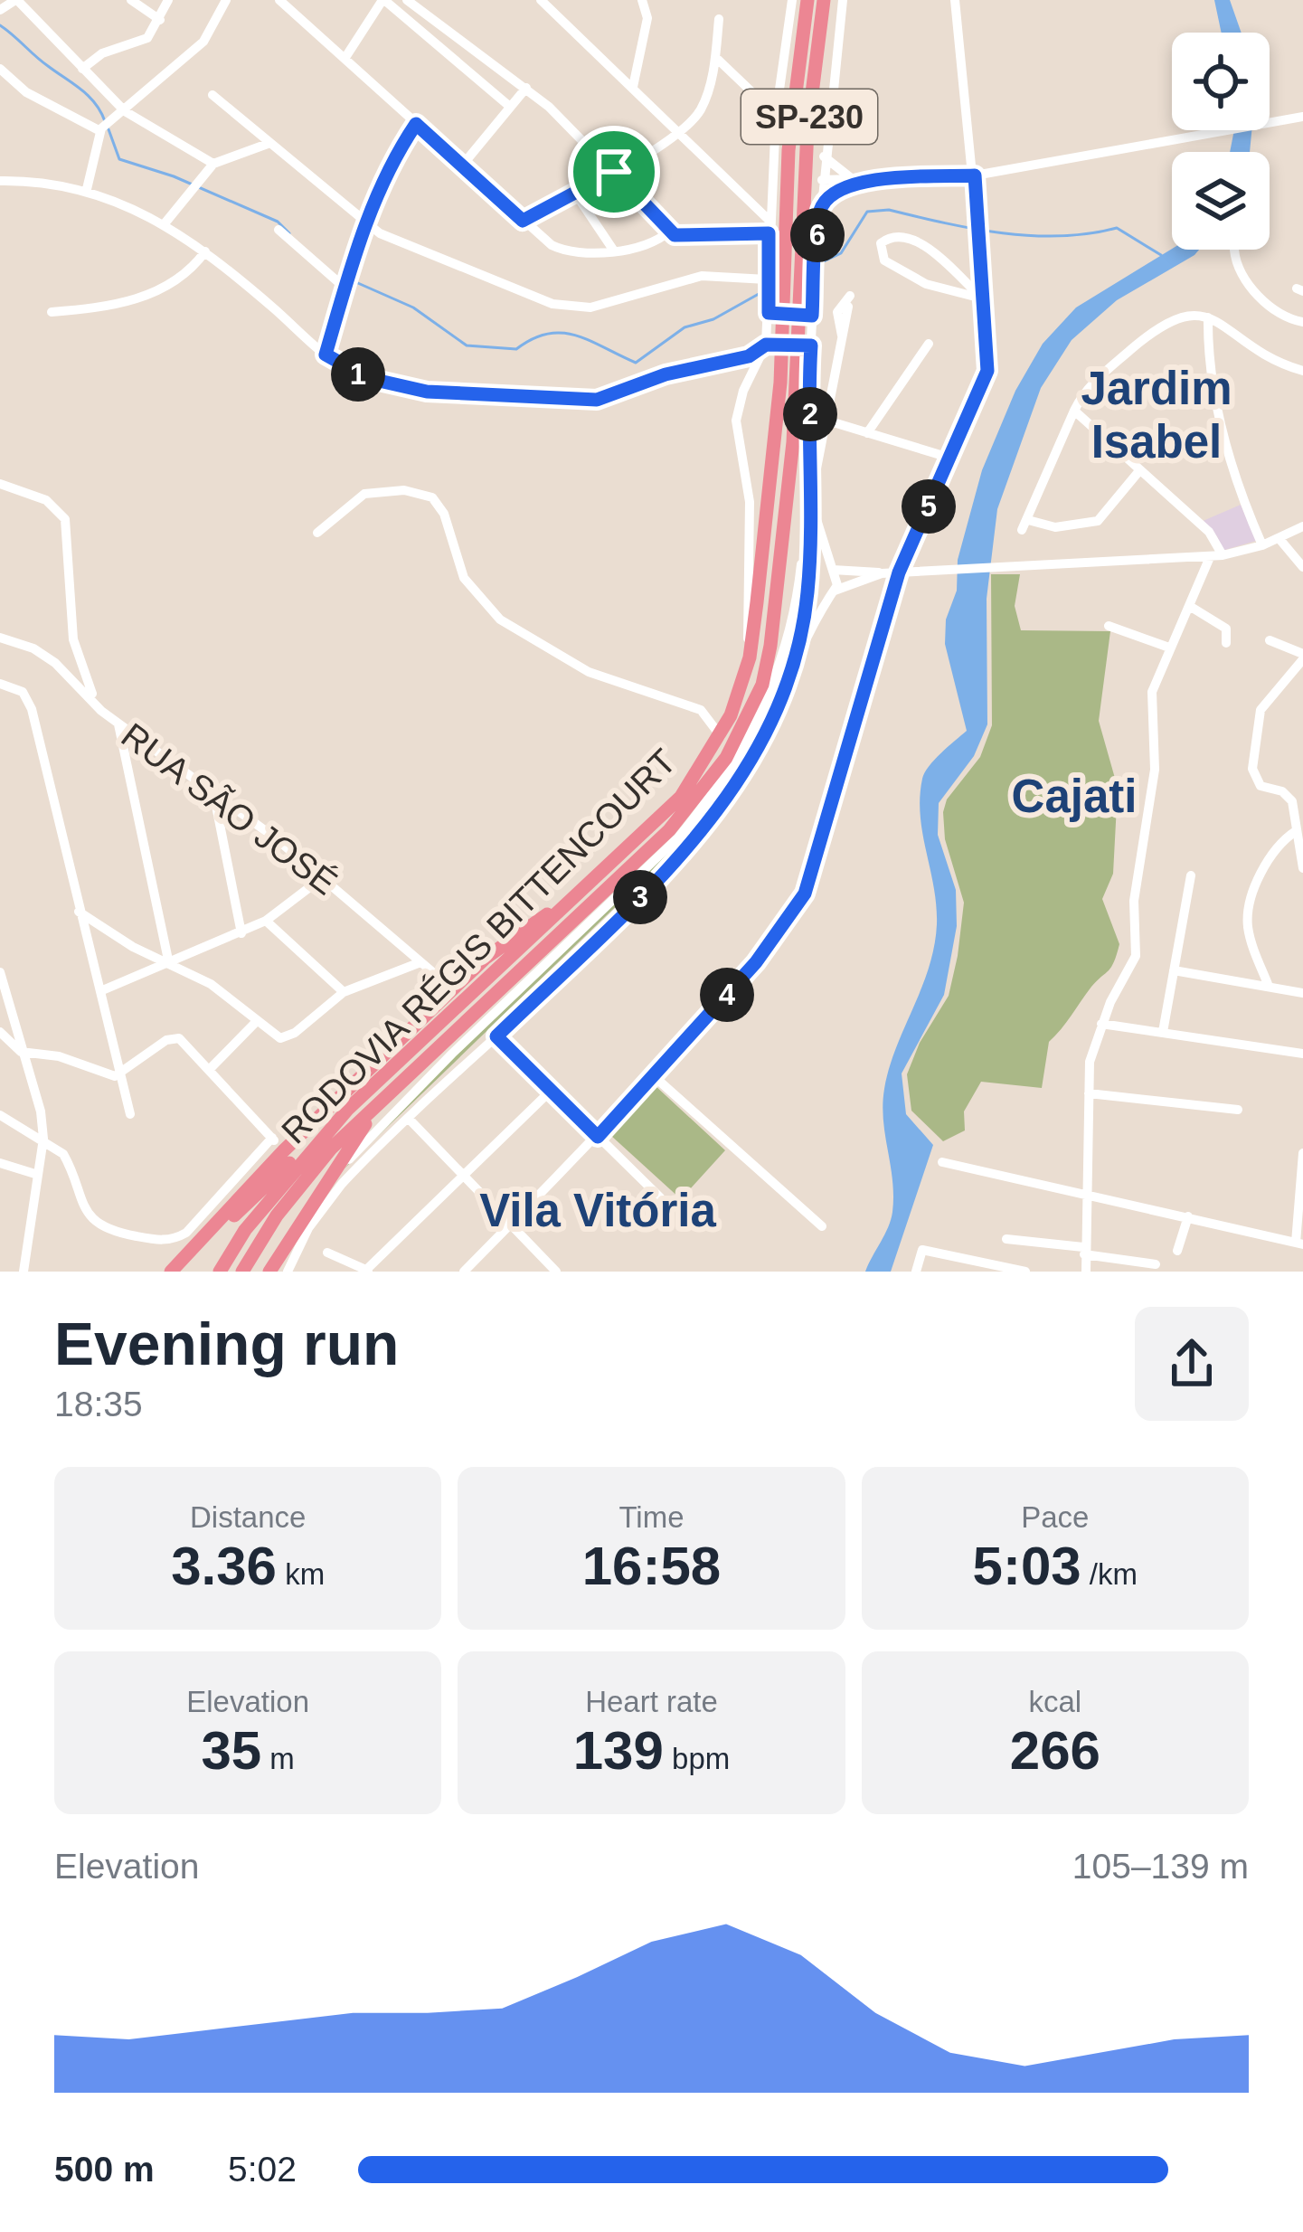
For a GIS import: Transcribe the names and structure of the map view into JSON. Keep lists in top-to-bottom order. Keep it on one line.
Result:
{"streets":{"highway":["SP-230","RODOVIA RÉGIS BITTENCOURT"],"street":["RUA SÃO JOSÉ"]},"districts":["Jardim Isabel","Cajati","Vila Vitória"],"page":{"pins":["6","1","2","5","3","4"],"heading":["Evening run","18:35"],"stats":[["Distance","3.36 km"],["Time","16:58"],["Pace","5:03 /km"],["Elevation","35 m"],["Heart rate","139 bpm"],["kcal","266"]],"chart":["Elevation","105–139 m"],"list":[{"name":"500 m","note":"5:02"}]}}
